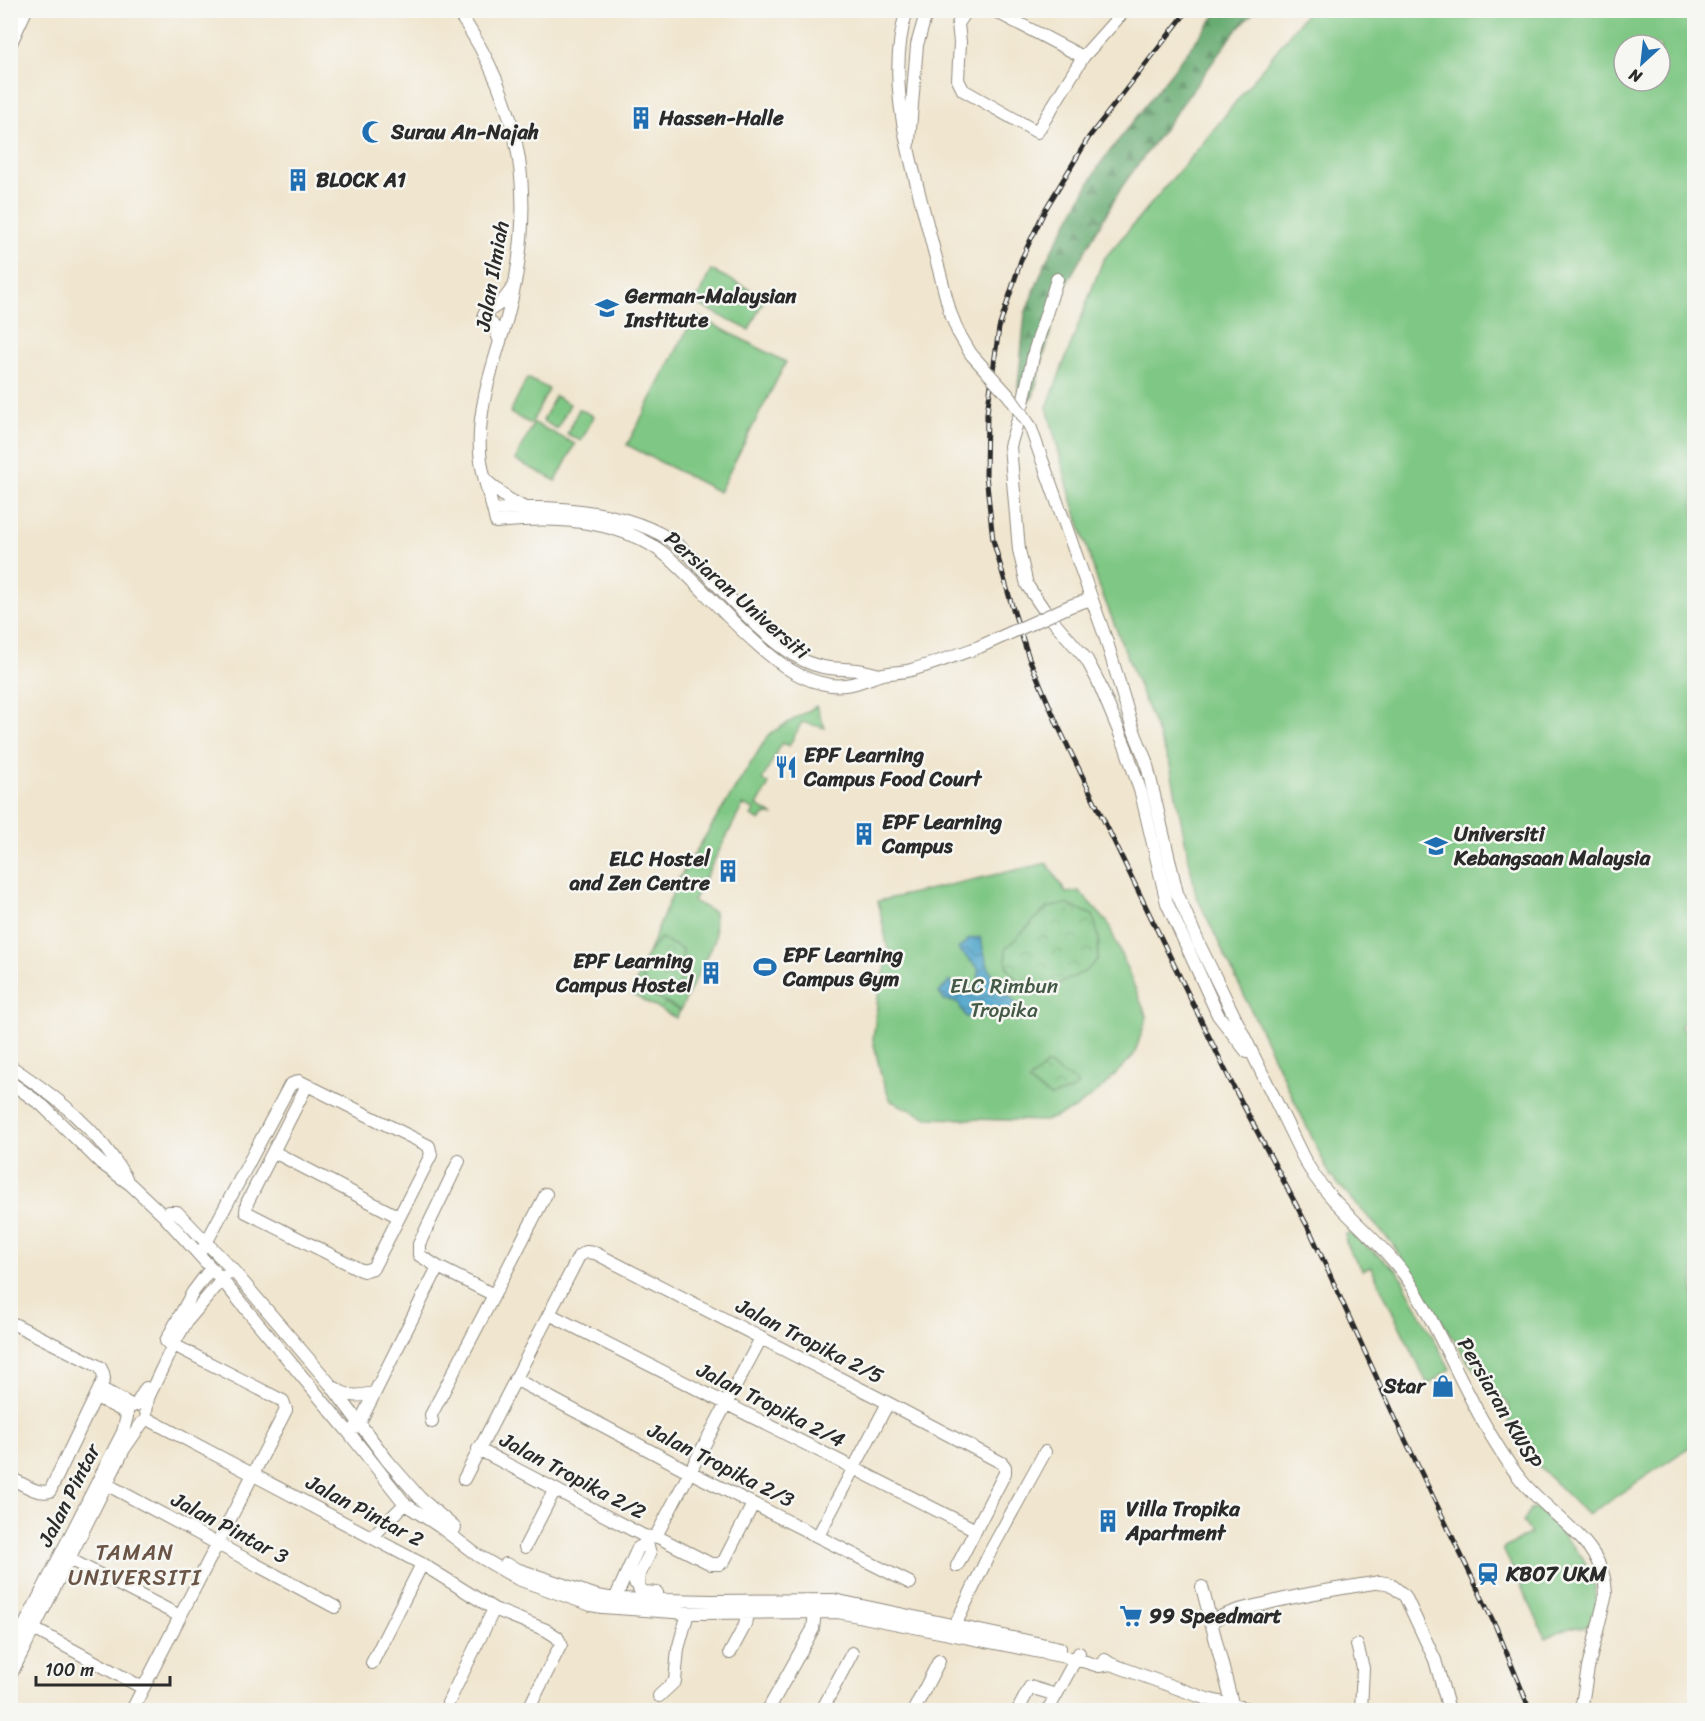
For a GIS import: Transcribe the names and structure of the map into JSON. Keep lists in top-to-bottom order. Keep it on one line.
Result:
{"streets":{"street":["Jalan Ilmiah","Persiaran Universiti","Jalan Tropika 2/5","Persiaran KWSP","Jalan Tropika 2/4","Jalan Tropika 2/3","Jalan Tropika 2/2","Jalan Pintar","Jalan Pintar 2","Jalan Pintar 3"]},"crossings":[["Jalan Ilmiah","Persiaran Universiti"],["Persiaran Universiti","Persiaran KWSP"],["Jalan Tropika 2/5","Jalan Tropika 2/4"],["Jalan Tropika 2/3","Jalan Tropika 2/2"],["Jalan Pintar","Jalan Pintar 2"],["Jalan Pintar","Jalan Pintar 3"]],"districts":["TAMAN UNIVERSITI"],"parks":["ELC Rimbun Tropika"],"places":{"building":["Hassen-Halle","BLOCK A1","EPF Learning Campus","ELC Hostel and Zen Centre","EPF Learning Campus Hostel","Villa Tropika Apartment"],"mosque":["Surau An-Najah"],"school or university":["German-Malaysian Institute","Universiti Kebangsaan Malaysia"],"restaurant":["EPF Learning Campus Food Court"],"sports":["EPF Learning Campus Gym"],"shop":["Star"],"station":["KB07 UKM"],"supermarket":["99 Speedmart"]},"scale_bar":"100 m","north":"bottom left"}
